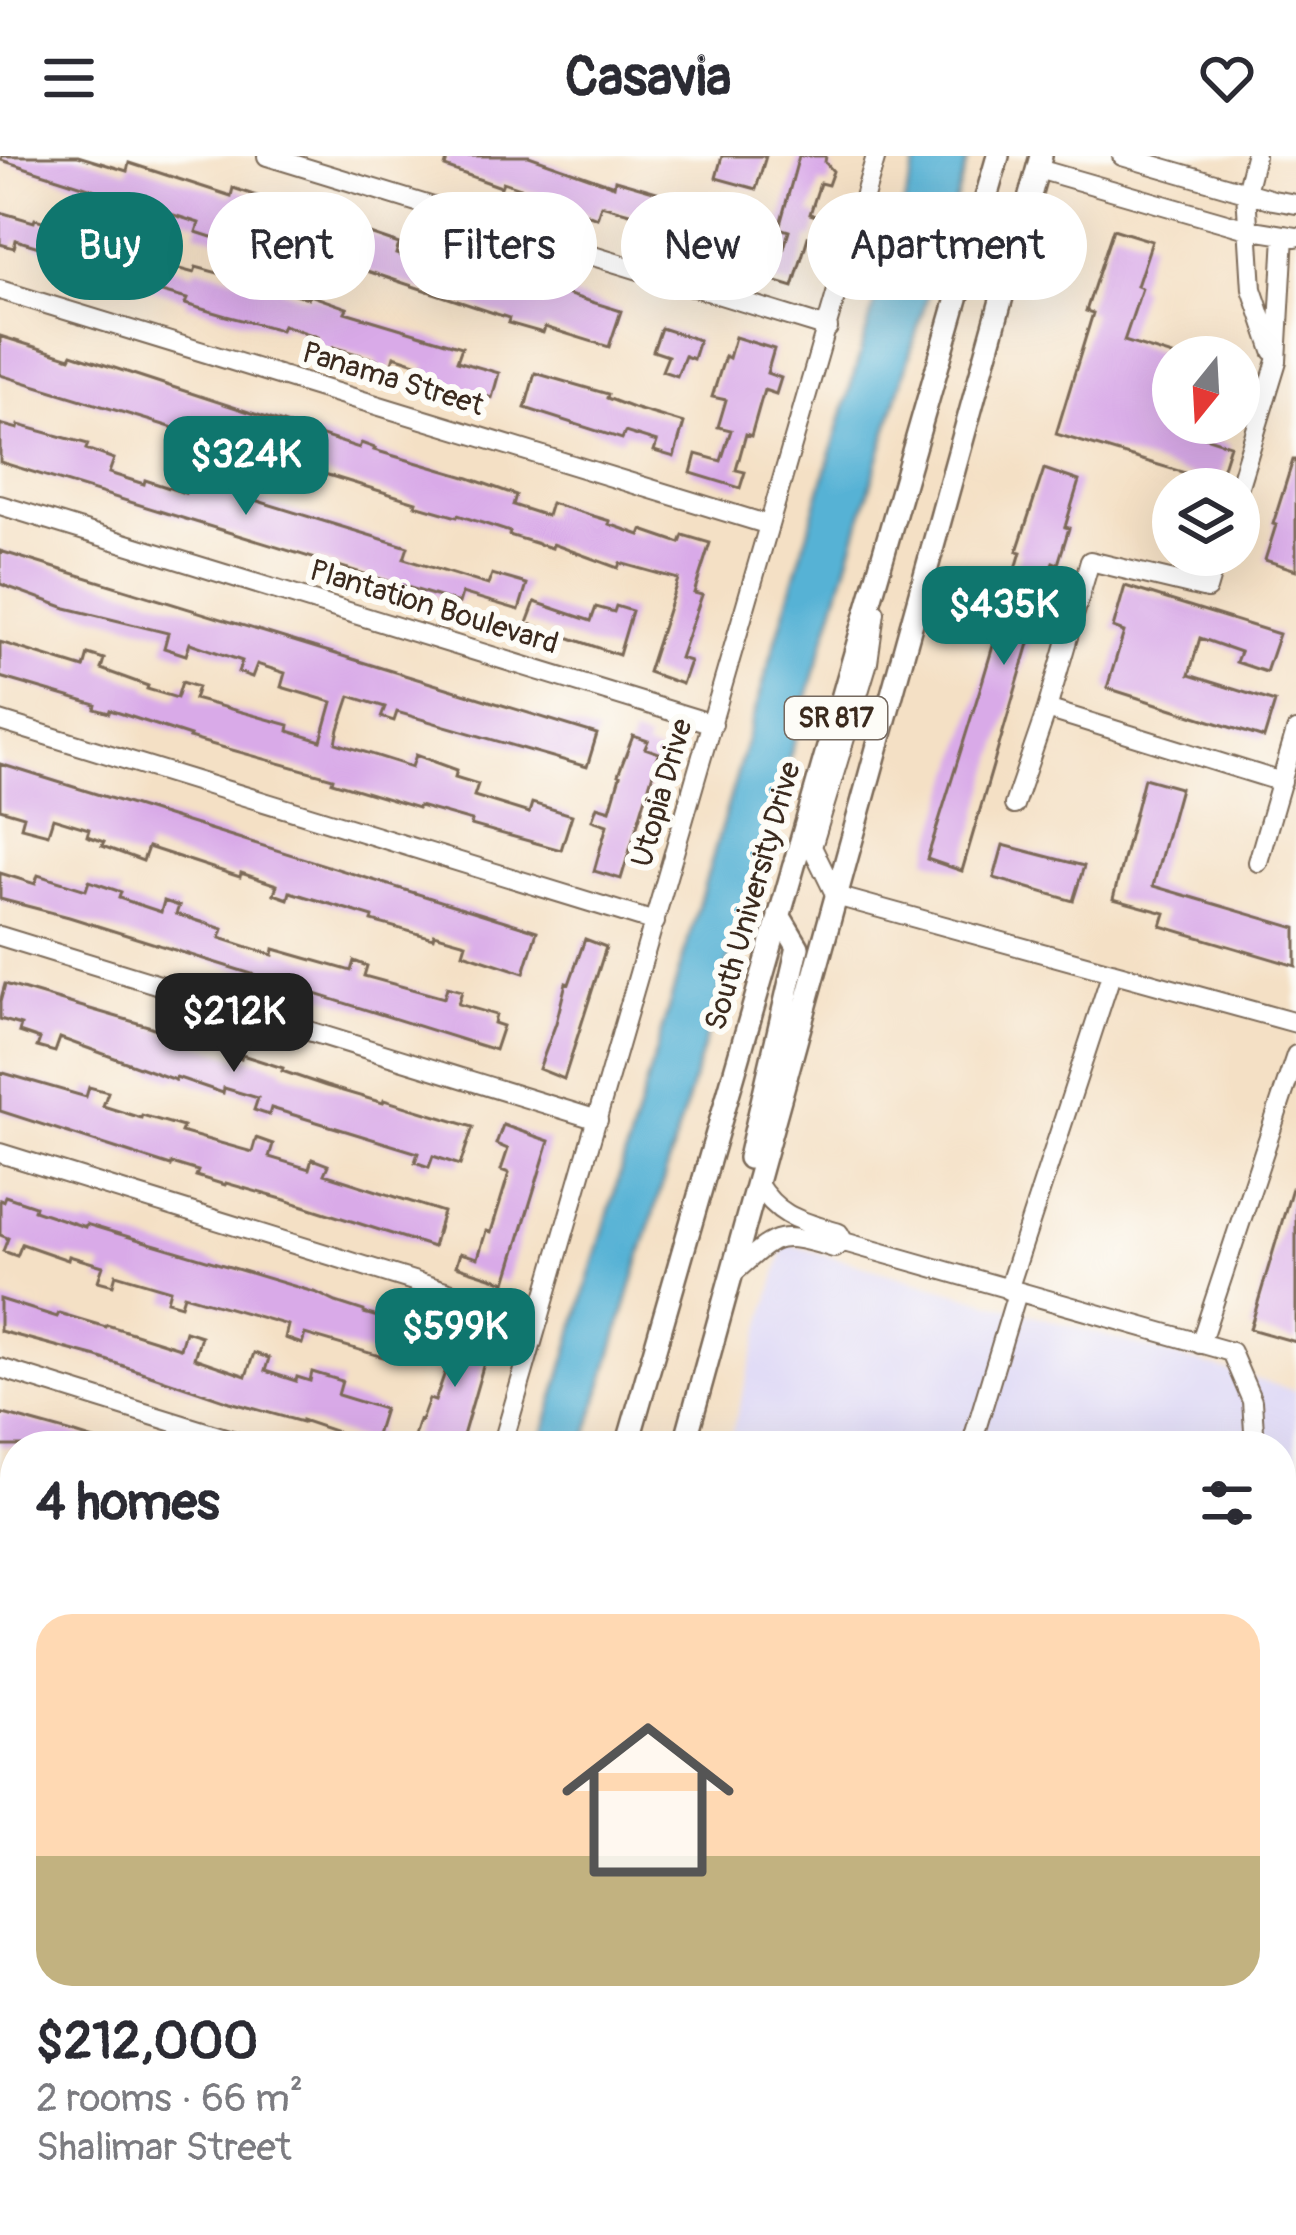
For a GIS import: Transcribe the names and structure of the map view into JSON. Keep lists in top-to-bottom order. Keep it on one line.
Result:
{"streets":{"main road":["SR 817","South University Drive"],"street":["Panama Street","Plantation Boulevard","Utopia Drive"]},"crossings":[["Panama Street","Utopia Drive"],["Plantation Boulevard","Utopia Drive"]],"north":"bottom","page":{"header":"Casavia","chip":["Buy","Rent","Filters","New","Apartment"],"price":["$324K","$435K","$212K","$599K"],"heading":"4 homes","list":[{"name":"$212,000","note":"2 rooms · 66 m² · Shalimar Street"}]}}
